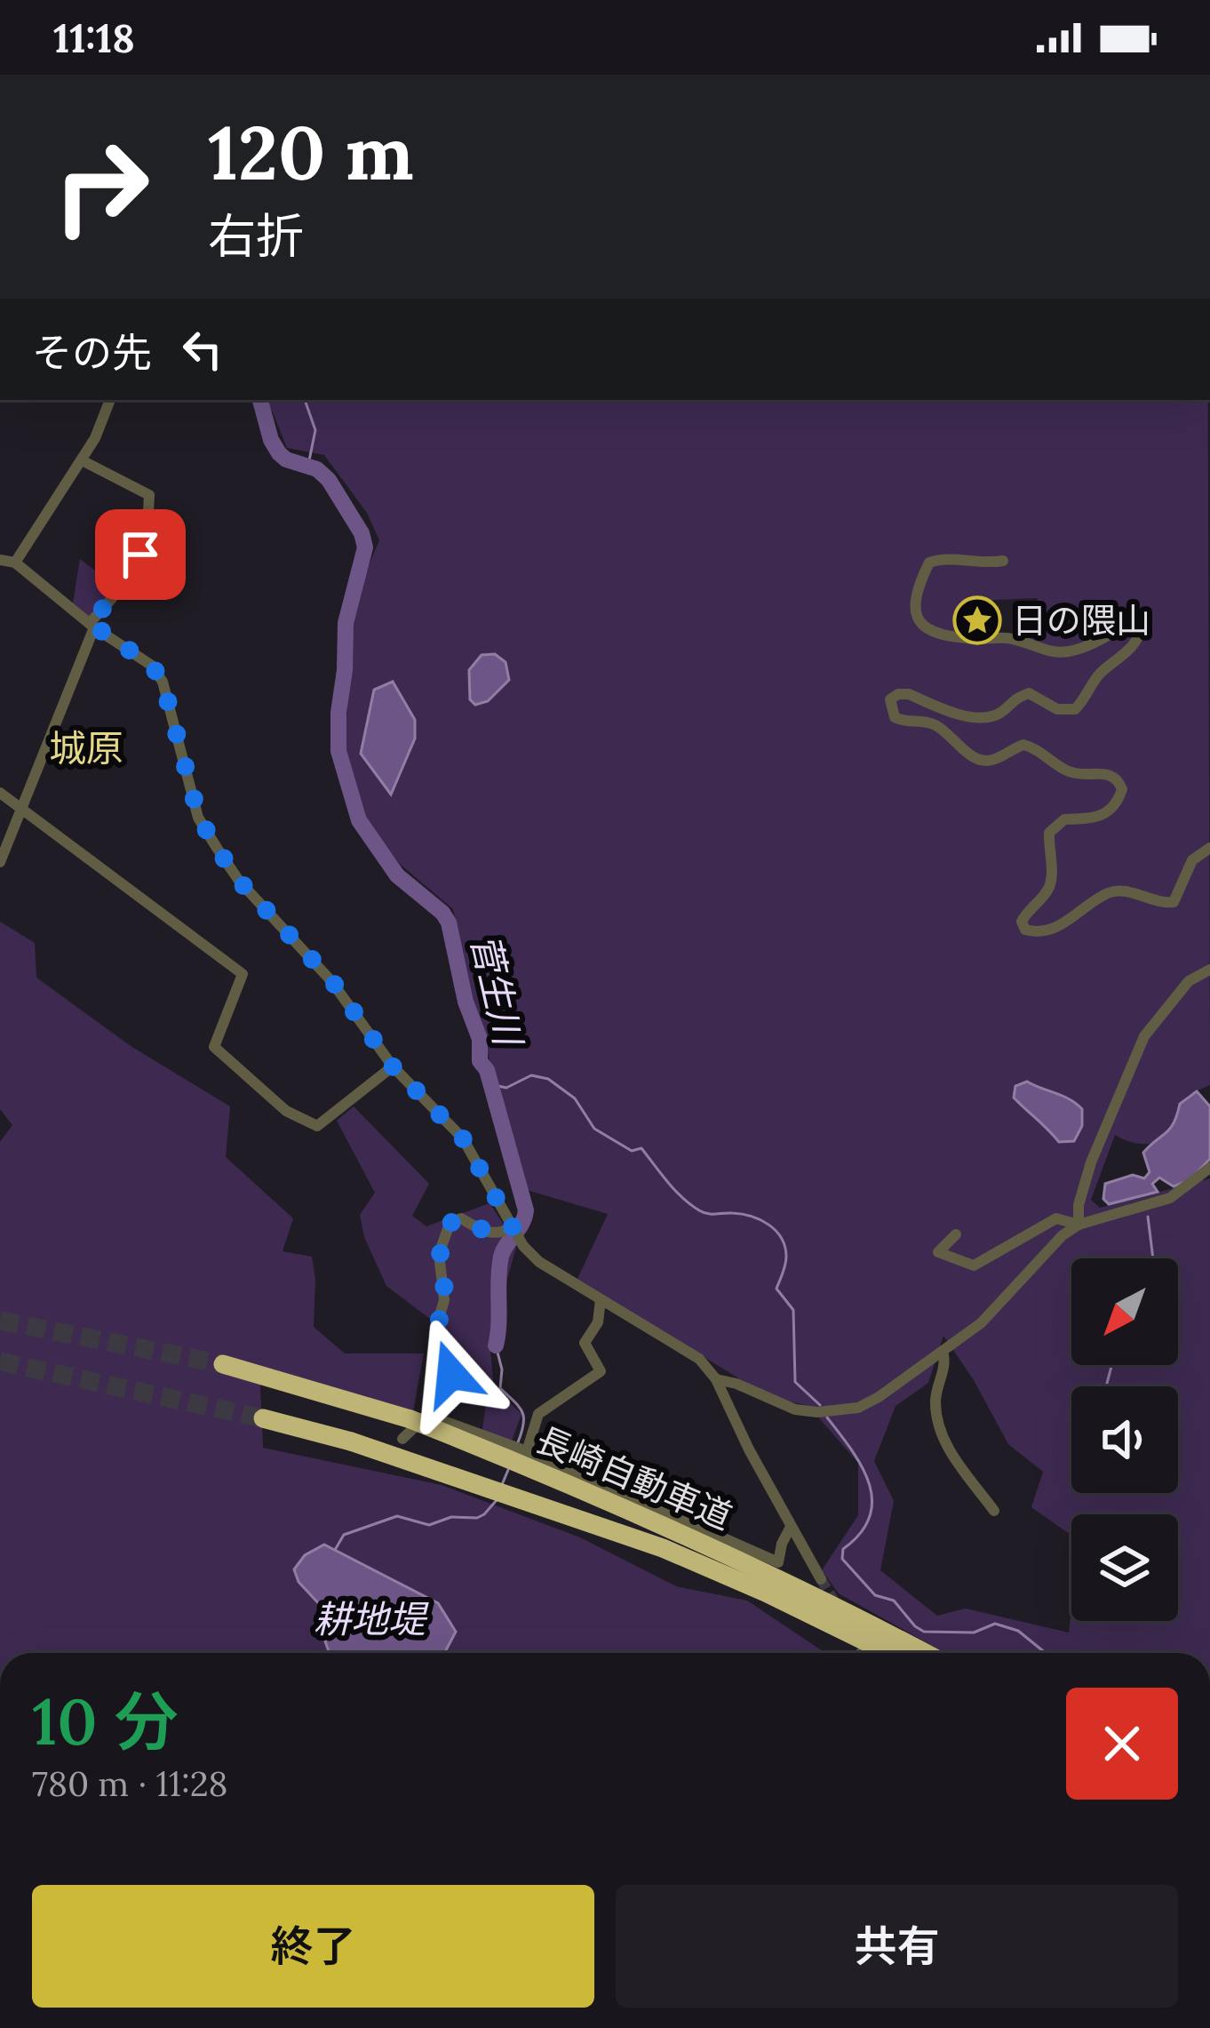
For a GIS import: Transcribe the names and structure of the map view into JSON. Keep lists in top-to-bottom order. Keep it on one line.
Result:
{"streets":{"highway":["長崎自動車道"]},"districts":["城原"],"water":["菅生川","耕地堤"],"places":{"place":["日の隈山"]},"north":"bottom left","page":{"status":"11:18","turn":["120 m","右折"],"then":"その先","heading":["10 分","780 m · 11:28"],"buttons":["終了","共有"]}}
